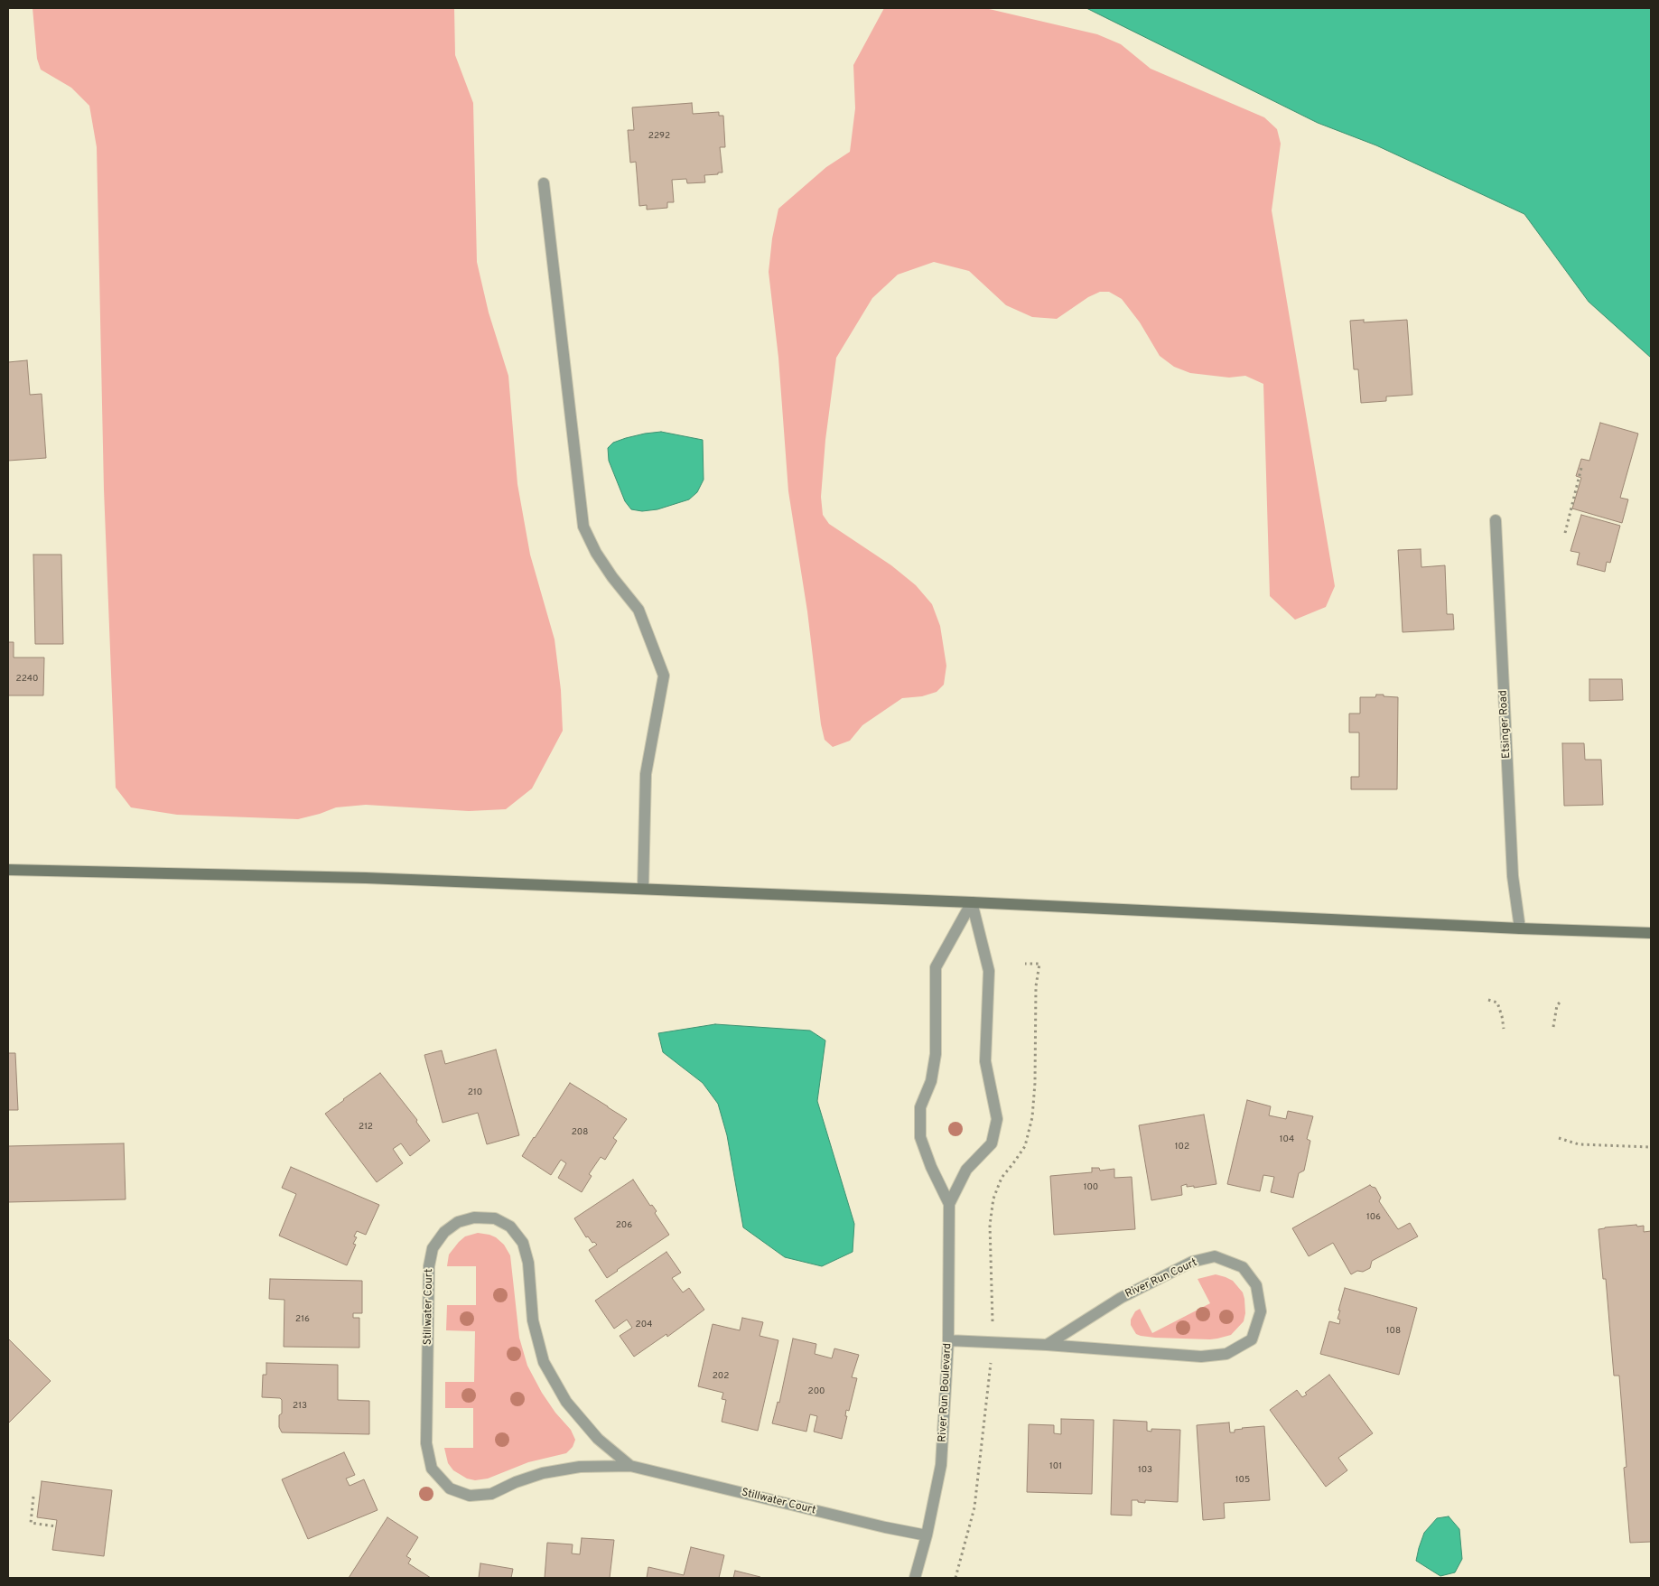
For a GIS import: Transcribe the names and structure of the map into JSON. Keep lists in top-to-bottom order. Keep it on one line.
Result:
{"streets":{"street":["Etsinger Road","River Run Court","Stillwater Court","River Run Boulevard"]},"crossings":[["River Run Court","River Run Boulevard"],["Stillwater Court","River Run Boulevard"]],"house_numbers":["2292","2240","210","212","208","104","102","100","106","206","216","204","108","202","200","213","101","103","105"]}
